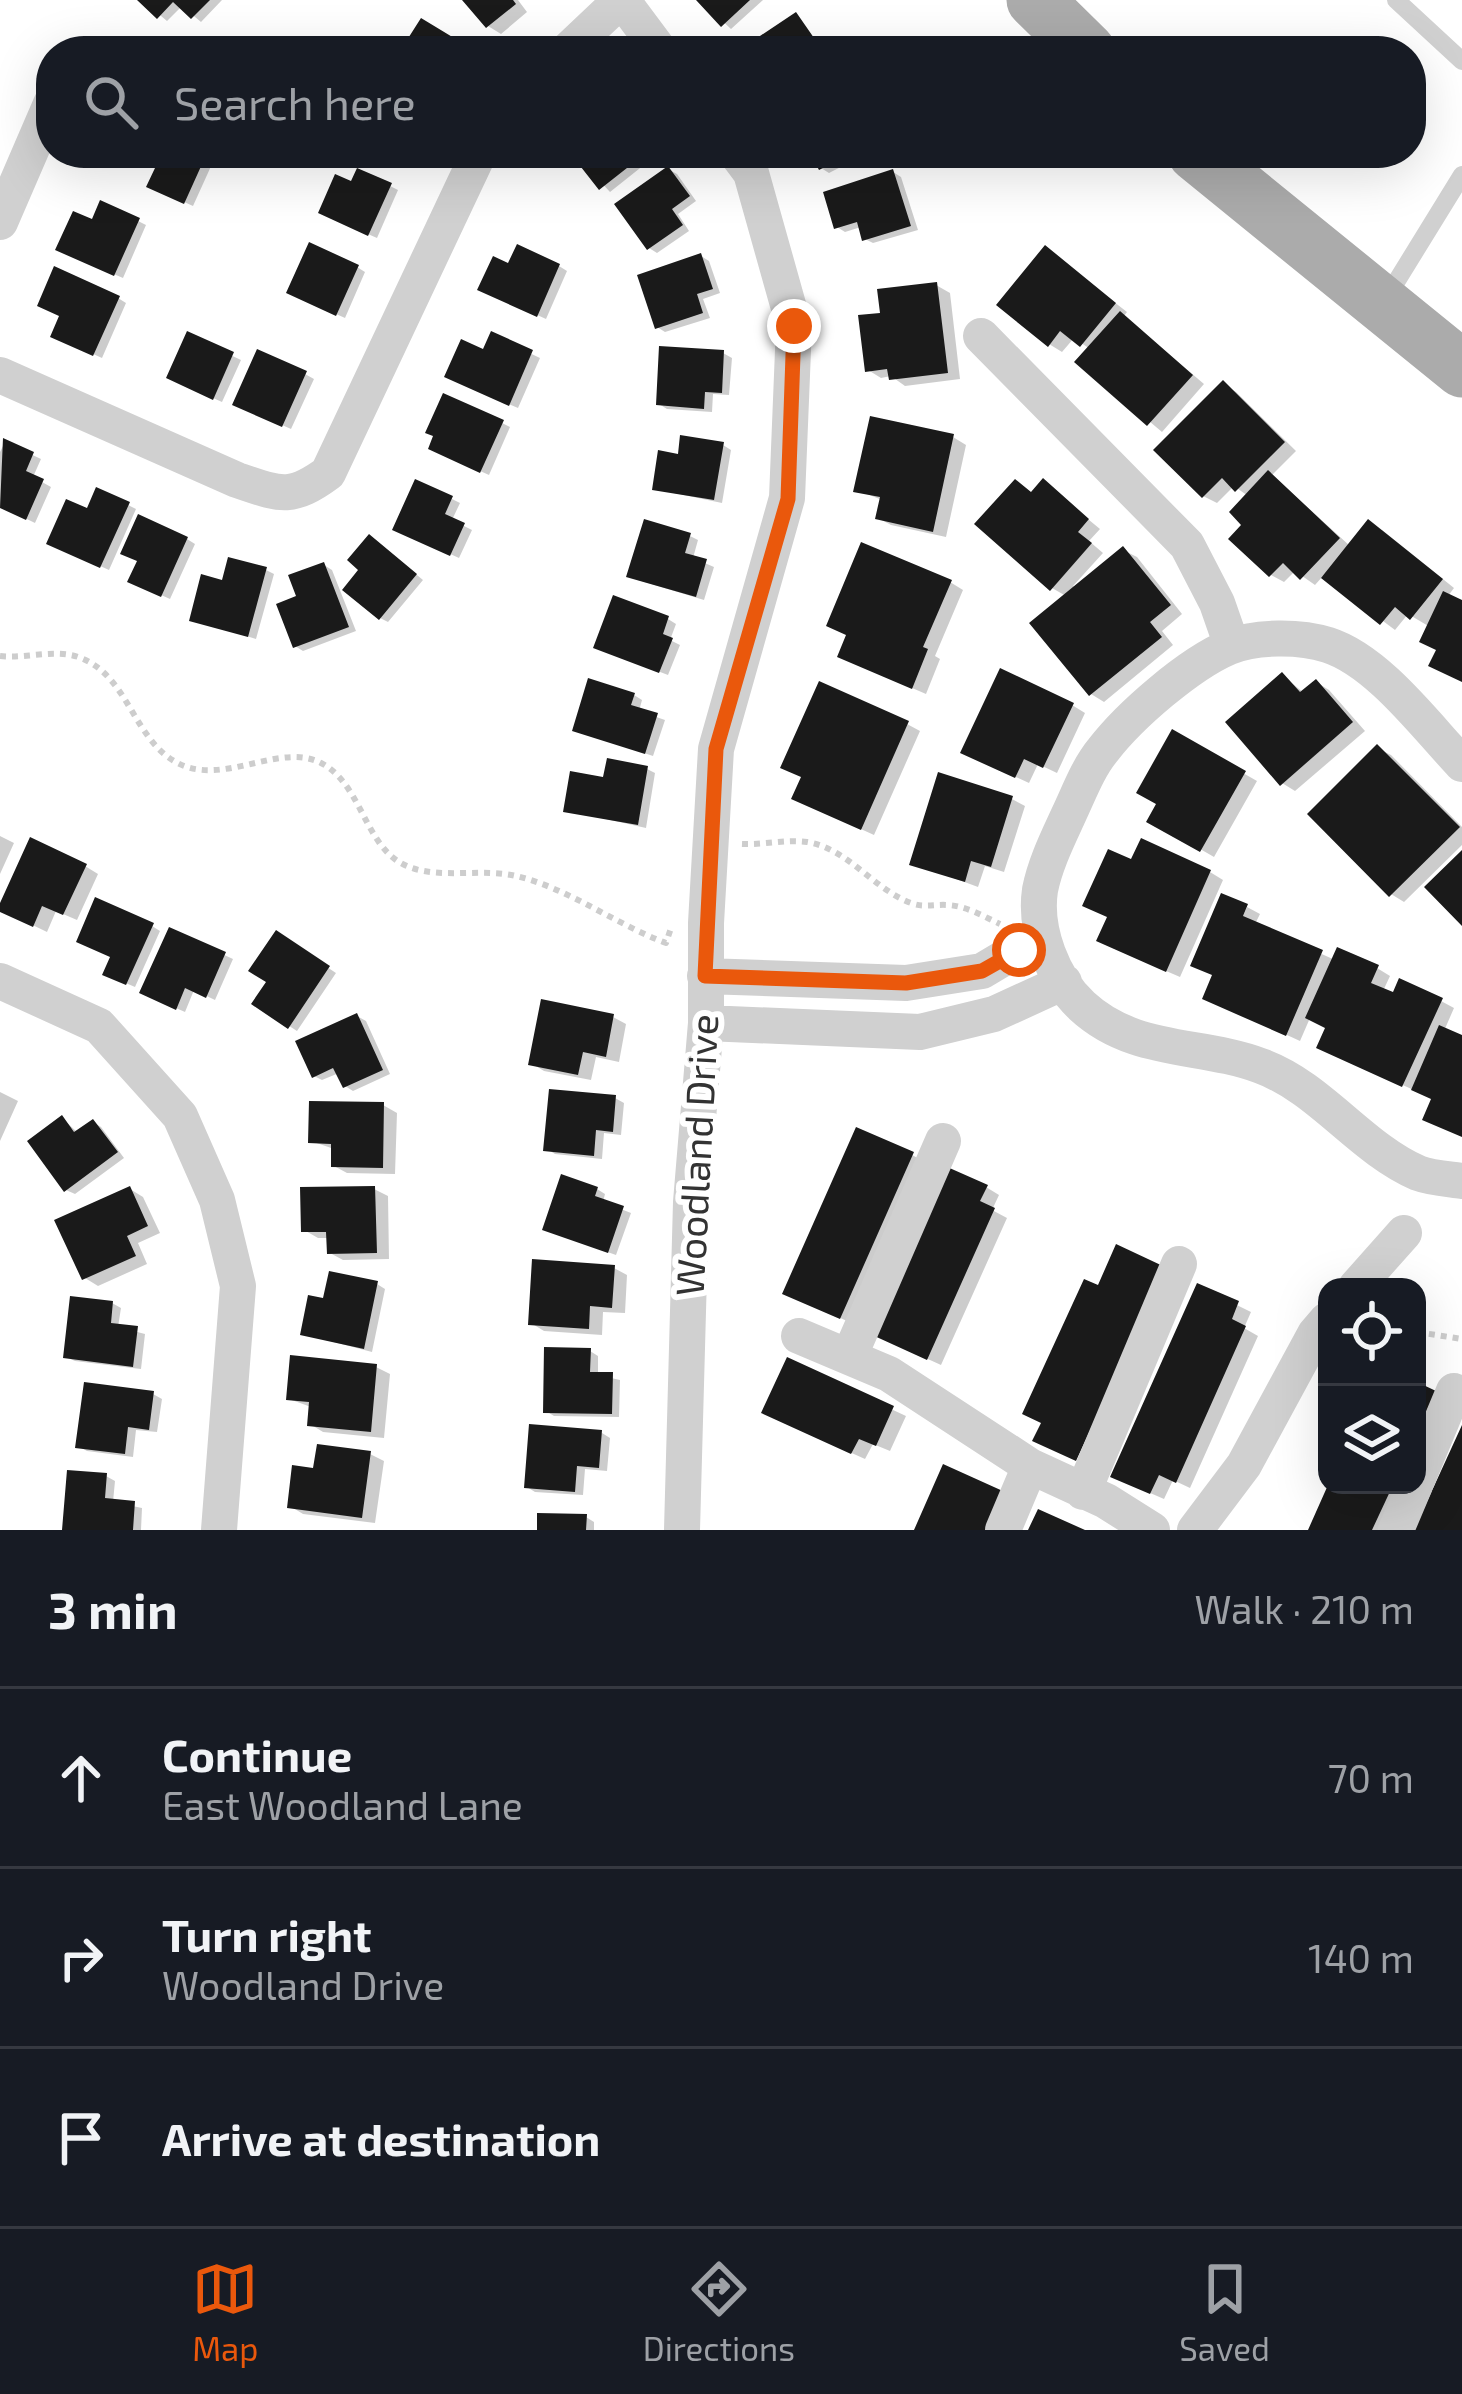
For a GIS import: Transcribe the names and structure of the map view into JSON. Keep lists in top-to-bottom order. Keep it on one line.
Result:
{"streets":{"street":["Woodland Drive"]},"page":{"search":"Search here","heading":["3 min","Walk · 210 m"],"list":[["Continue","East Woodland Lane","70 m"],["Turn right","Woodland Drive","140 m"],"Arrive at destination"],"nav":["Map","Directions","Saved"]}}
